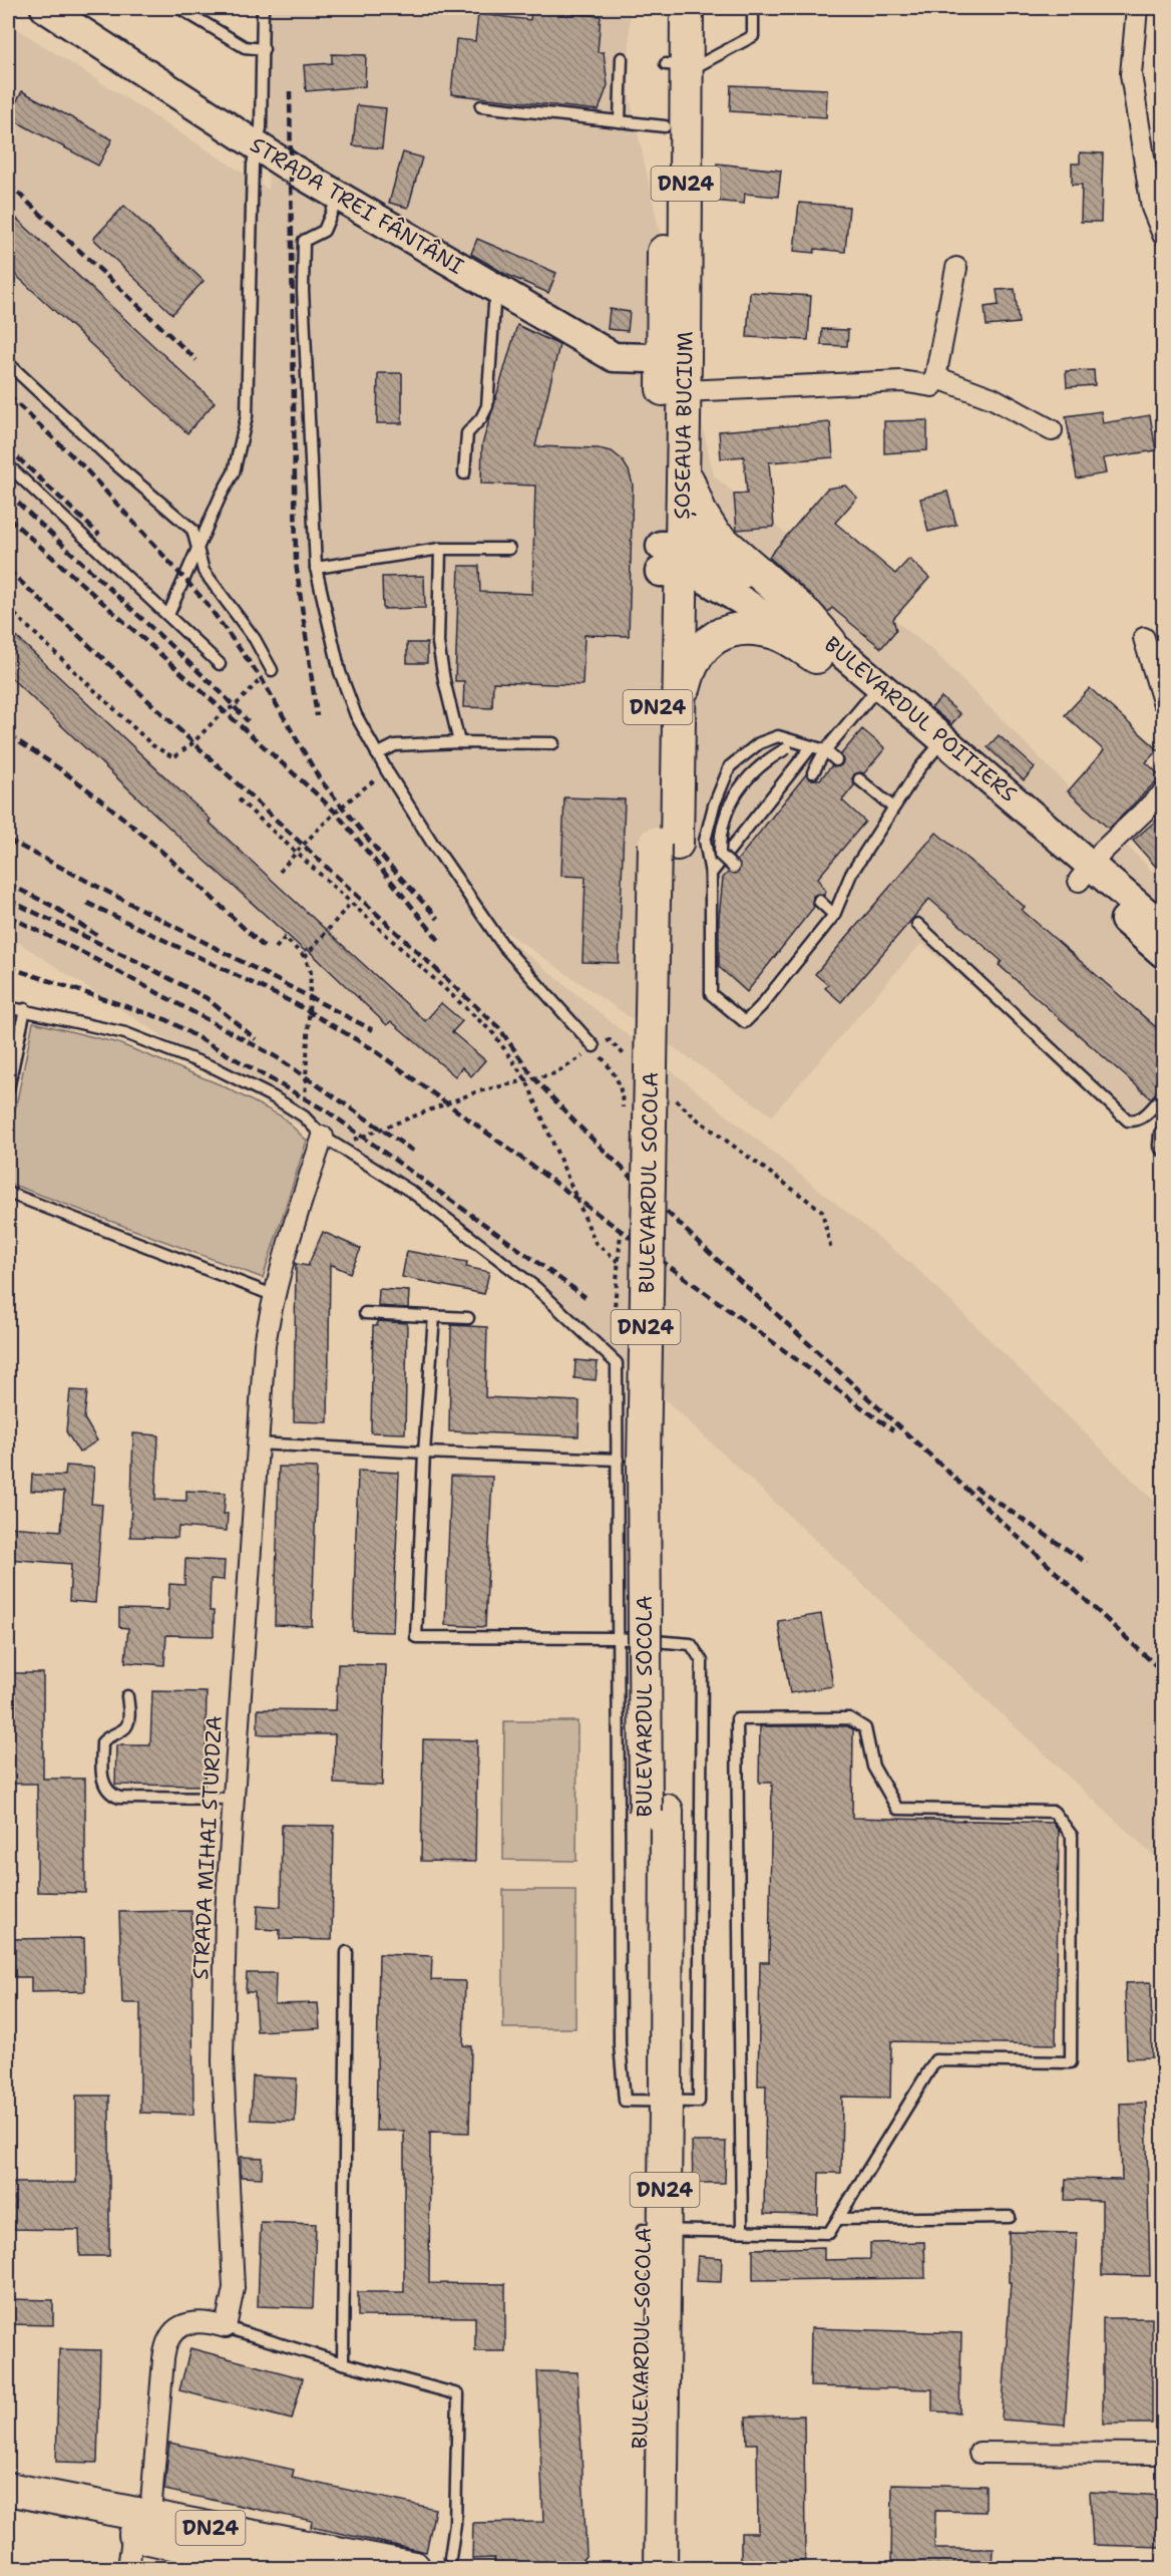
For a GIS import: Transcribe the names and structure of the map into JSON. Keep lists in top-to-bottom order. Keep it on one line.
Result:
{"streets":{"main road":["DN24","STRADA TREI FÂNTÂNI","ȘOSEAUA BUCIUM","BULEVARDUL POITIERS","BULEVARDUL SOCOLA"],"street":["STRADA MIHAI STURDZA"]},"crossings":[["STRADA TREI FÂNTÂNI","ȘOSEAUA BUCIUM"],["ȘOSEAUA BUCIUM","BULEVARDUL POITIERS"],["ȘOSEAUA BUCIUM","BULEVARDUL SOCOLA"]]}
